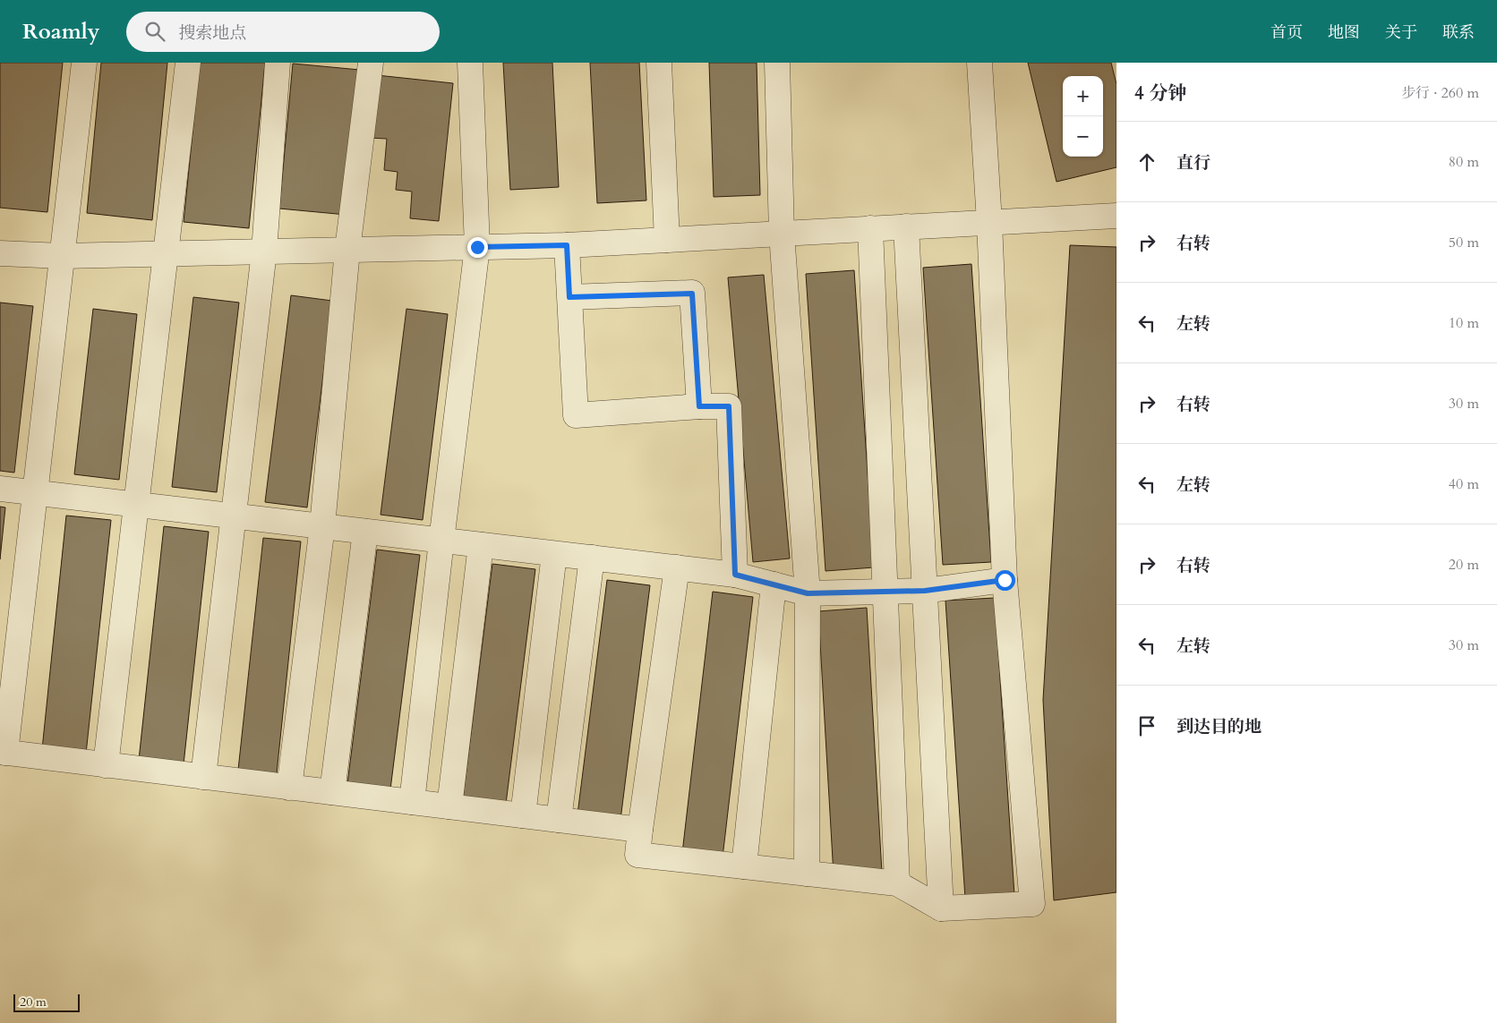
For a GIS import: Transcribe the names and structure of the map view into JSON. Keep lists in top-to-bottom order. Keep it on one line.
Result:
{"scale_bar":"20 m","page":{"header":"Roamly","search":"搜索地点","nav":["首页","地图","关于","联系"],"heading":["4 分钟","步行 · 260 m"],"map_buttons":["+","−"],"list":[["直行","80 m"],["右转","50 m"],["左转","10 m"],["右转","30 m"],["左转","40 m"],["右转","20 m"],["左转","30 m"],"到达目的地"],"scale":"20 m"}}
